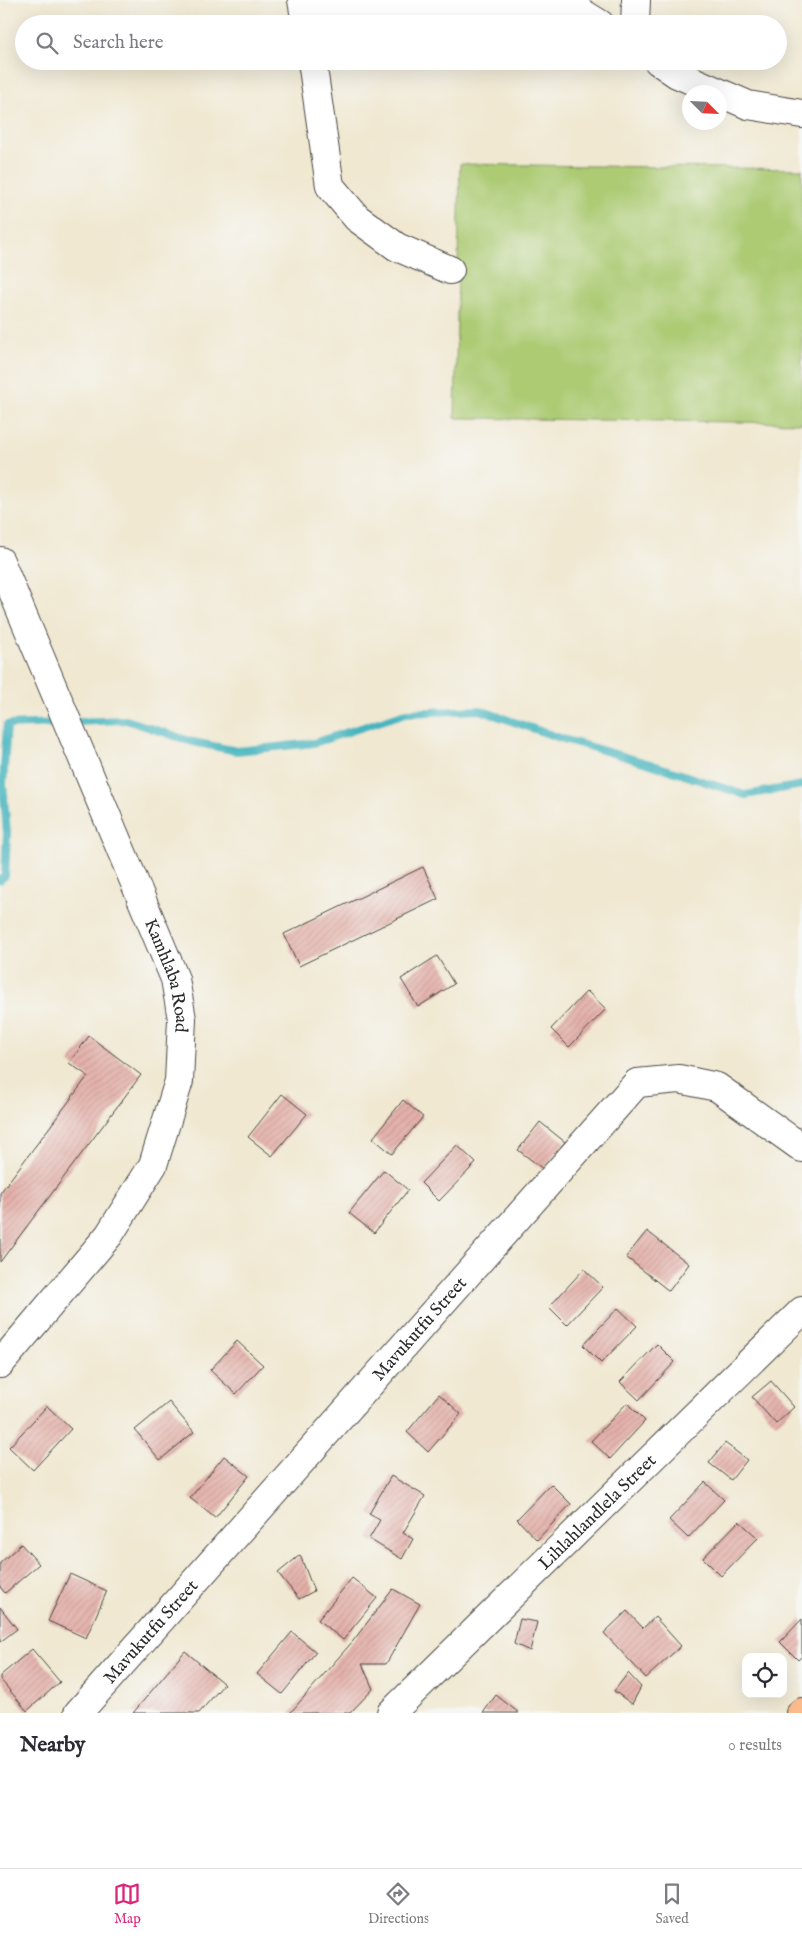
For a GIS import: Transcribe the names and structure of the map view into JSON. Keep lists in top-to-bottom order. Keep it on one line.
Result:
{"streets":{"street":["Kamhlaba Road","Mavukutfu Street","Lihlahlandlela Street"]},"north":"bottom right","page":{"search":"Search here","heading":["Nearby","0 results"],"nav":["Map","Directions","Saved"]}}
